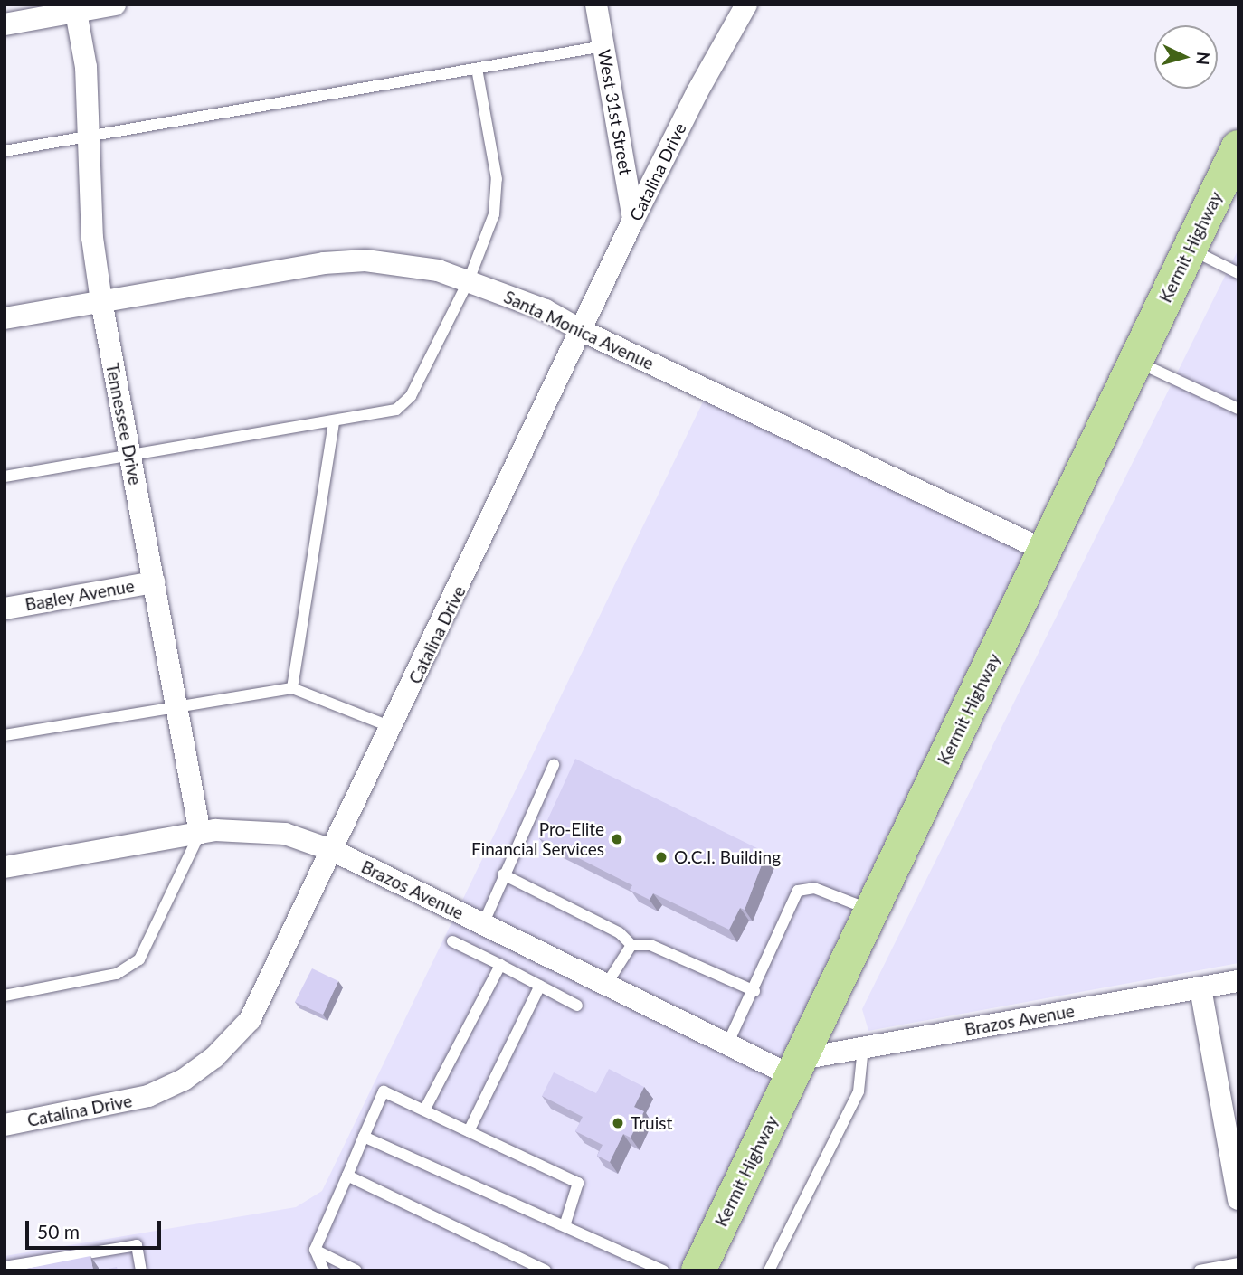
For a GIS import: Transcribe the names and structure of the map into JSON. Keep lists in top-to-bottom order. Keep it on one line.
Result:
{"streets":{"main road":["Kermit Highway"],"street":["West 31st Street","Catalina Drive","Santa Monica Avenue","Tennessee Drive","Bagley Avenue","Brazos Avenue"]},"crossings":[["West 31st Street","Catalina Drive"],["Catalina Drive","Santa Monica Avenue"],["Catalina Drive","Brazos Avenue"],["Kermit Highway","Santa Monica Avenue"],["Kermit Highway","Brazos Avenue"],["Santa Monica Avenue","Tennessee Drive"],["Tennessee Drive","Bagley Avenue"],["Tennessee Drive","Brazos Avenue"]],"places":["Pro-Elite Financial Services","O.C.I. Building","Truist"],"scale_bar":"50 m","north":"right"}
